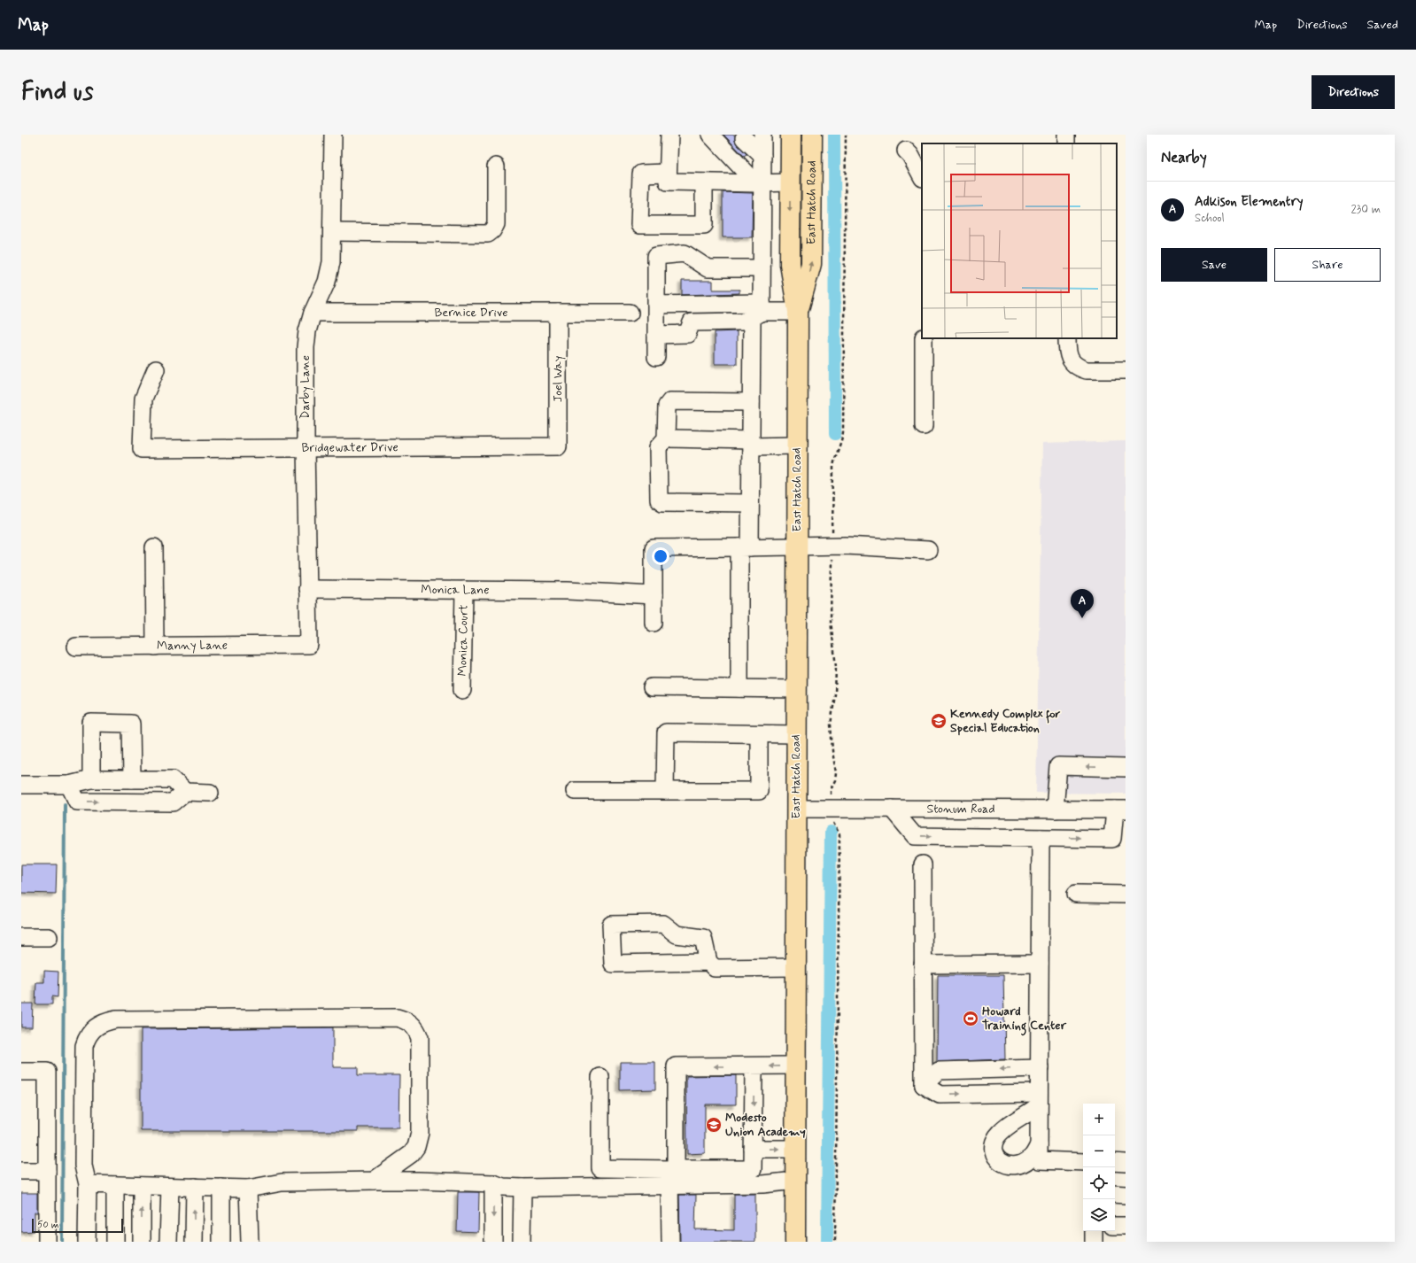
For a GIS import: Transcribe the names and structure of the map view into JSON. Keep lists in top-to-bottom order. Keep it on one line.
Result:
{"streets":{"main road":["East Hatch Road"],"street":["Bernice Drive","Joel Way","Darby Lane","Bridgewater Drive","Monica Lane","Monica Court","Manny Lane","Stonum Road"]},"crossings":[["East Hatch Road","Stonum Road"],["Bernice Drive","Joel Way"],["Bernice Drive","Darby Lane"],["Joel Way","Bridgewater Drive"],["Darby Lane","Bridgewater Drive"],["Darby Lane","Monica Lane"],["Darby Lane","Manny Lane"],["Monica Lane","Monica Court"]],"places":{"school or university":["Kennedy Complex for Special Education","Modesto Union Academy"],"sports":["Howard Training Center"]},"scale_bar":"50 m","page":{"header":"Map","nav":["Map","Directions","Saved"],"buttons":["Directions",["Save","Share"]],"title":"Find us","heading":"Nearby","list":[{"mark":"A","name":"Adkison Elementry","note":"School","value":"230 m"}],"pins":"A","map_buttons":["+","−"],"scale":"50 m"}}
